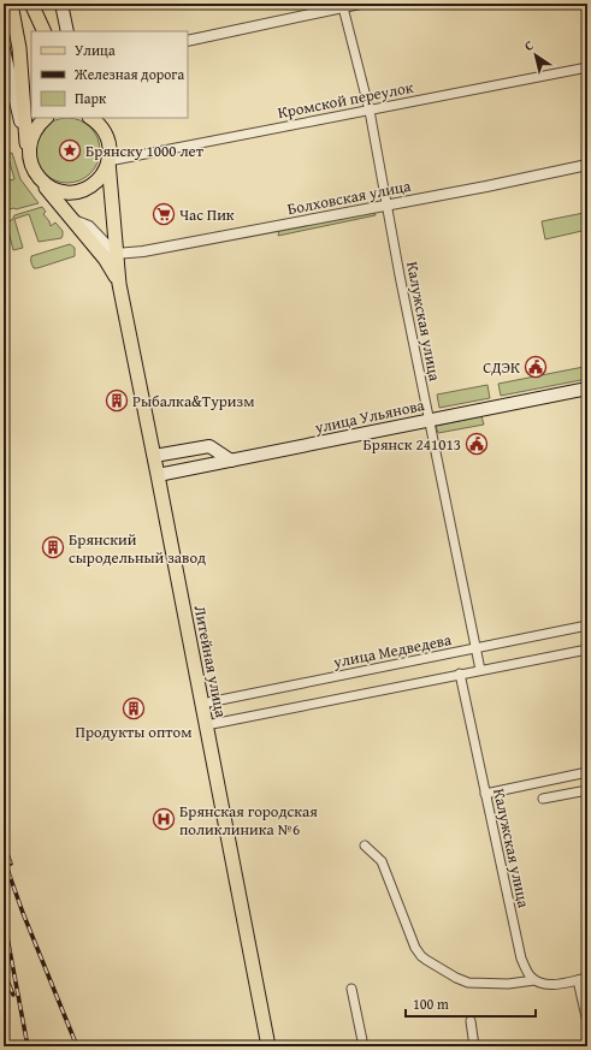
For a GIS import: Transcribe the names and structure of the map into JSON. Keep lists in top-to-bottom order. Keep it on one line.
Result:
{"streets":{"main road":["улица Ульянова","Литейная улица"],"street":["Кромской переулок","Болховская улица","Калужская улица","улица Медведева"]},"crossings":[["Кромской переулок","Калужская улица"],["Кромской переулок","Литейная улица"],["Болховская улица","Калужская улица"],["Болховская улица","Литейная улица"],["Калужская улица","улица Ульянова"],["Калужская улица","улица Медведева"],["улица Ульянова","Литейная улица"],["улица Медведева","Литейная улица"]],"places":{"place":["Брянску 1000 лет"],"supermarket":["Час Пик"],"public building":["СДЭК","Брянск 241013"],"building":["Рыбалка&Туризм","Брянский сыродельный завод","Продукты оптом"],"hospital":["Брянская городская поликлиника №6"]},"legend":["Улица","Железная дорога","Парк"],"scale_bar":"100 m","north":"top left"}
